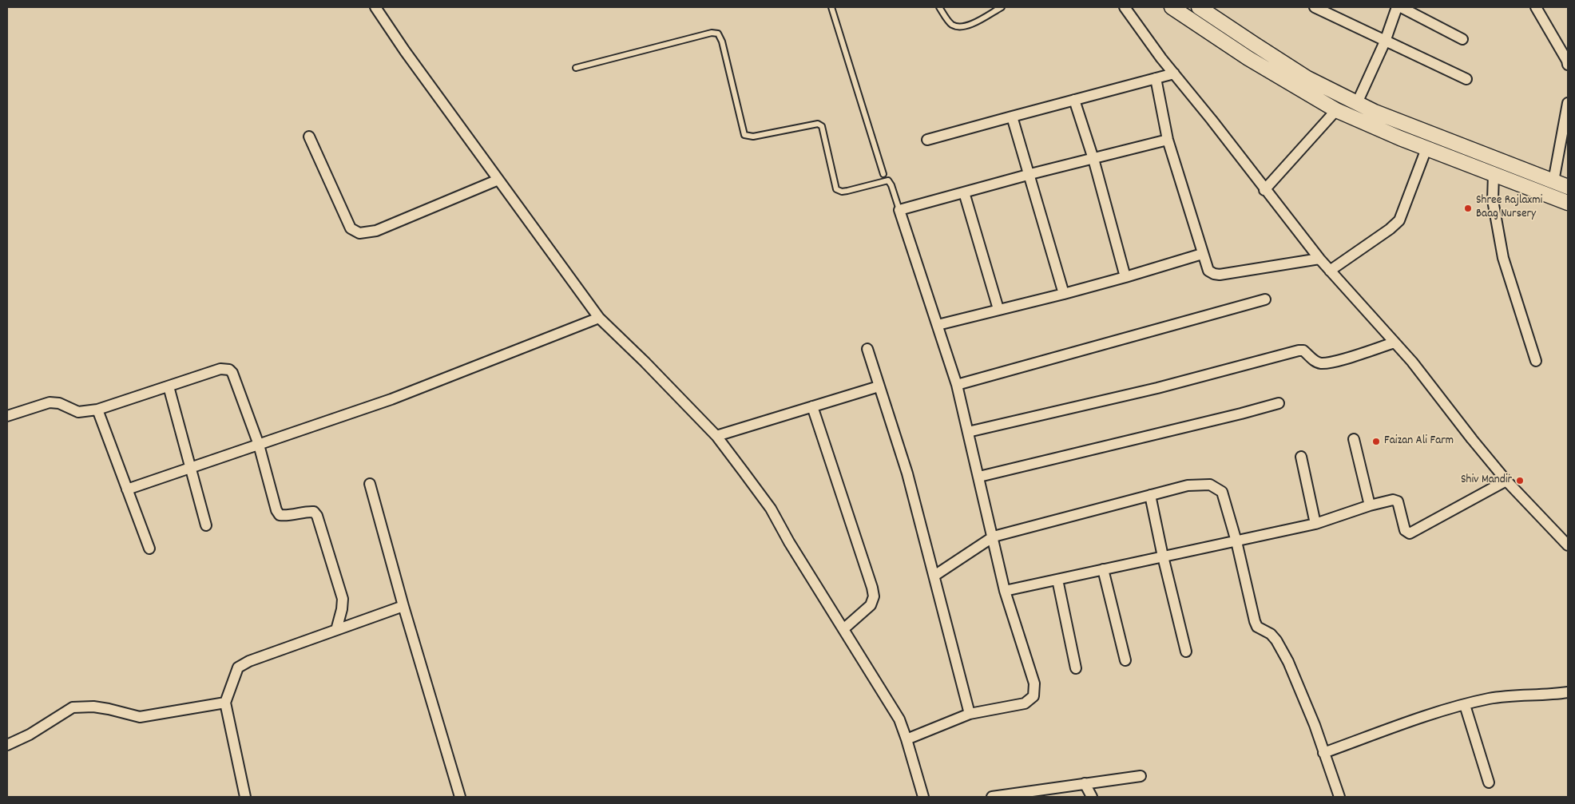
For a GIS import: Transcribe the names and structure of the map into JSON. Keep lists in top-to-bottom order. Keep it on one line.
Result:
{"places":["Shree Rajlaxmi Baag Nursery","Faizan Ali Farm","Shiv Mandir"]}
